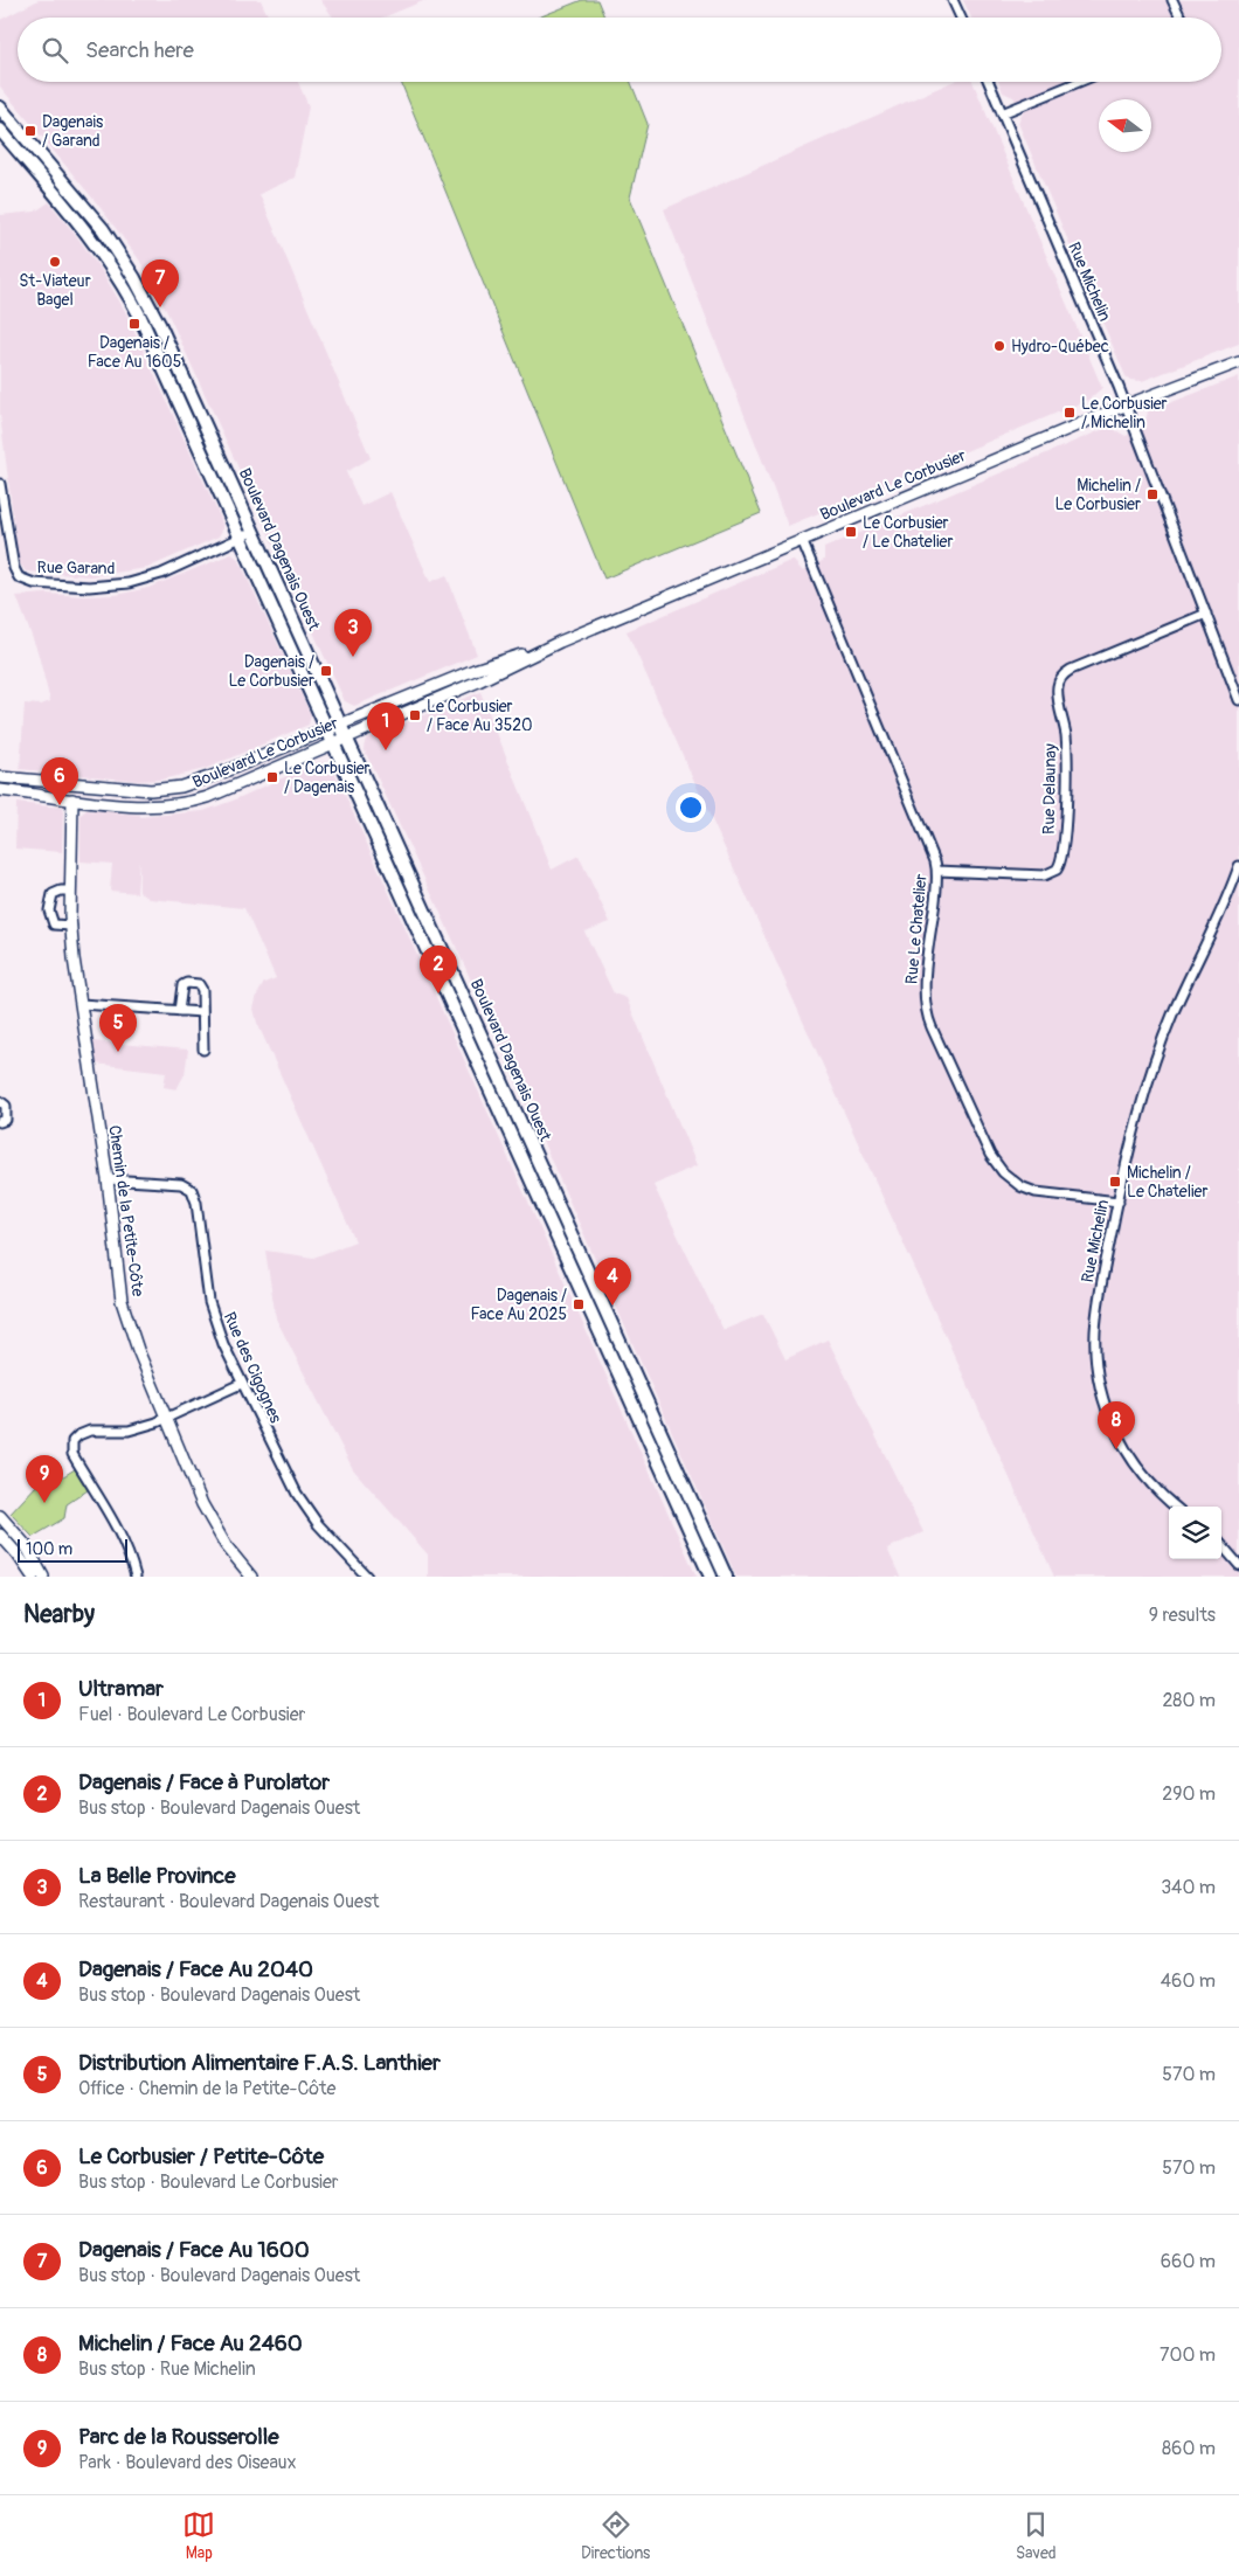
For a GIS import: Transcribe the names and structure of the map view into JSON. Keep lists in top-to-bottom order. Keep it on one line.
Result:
{"streets":{"main road":["Boulevard Dagenais Ouest"],"street":["Rue Michelin","Boulevard Le Corbusier","Rue Garand","Rue Delaunay","Rue Le Chatelier","Chemin de la Petite-Côte","Rue des Cigognes"]},"crossings":[["Rue Michelin","Boulevard Le Corbusier"],["Rue Michelin","Rue Delaunay"],["Rue Michelin","Rue Le Chatelier"],["Boulevard Le Corbusier","Boulevard Dagenais Ouest"],["Boulevard Le Corbusier","Rue Le Chatelier"],["Boulevard Le Corbusier","Chemin de la Petite-Côte"],["Boulevard Dagenais Ouest","Rue Garand"],["Rue Delaunay","Rue Le Chatelier"],["Chemin de la Petite-Côte","Rue des Cigognes"]],"places":{"transit":["Dagenais / Garand","Dagenais / Face Au 1605","Le Corbusier / Michelin","Michelin / Le Corbusier","Le Corbusier / Le Chatelier","Dagenais / Le Corbusier","Le Corbusier / Face Au 3520","Le Corbusier / Dagenais","Michelin / Le Chatelier","Dagenais / Face Au 2025"],"other":["St-Viateur Bagel","Hydro-Québec"]},"scale_bar":"100 m","north":"left","page":{"search":"Search here","pins":["7","3","1","6","2","5","4","8","9"],"scale":"100 m","heading":["Nearby","9 results"],"list":[{"mark":"1","name":"Ultramar","note":"Fuel · Boulevard Le Corbusier","value":"280 m"},{"mark":"2","name":"Dagenais / Face à Purolator","note":"Bus stop · Boulevard Dagenais Ouest","value":"290 m"},{"mark":"3","name":"La Belle Province","note":"Restaurant · Boulevard Dagenais Ouest","value":"340 m"},{"mark":"4","name":"Dagenais / Face Au 2040","note":"Bus stop · Boulevard Dagenais Ouest","value":"460 m"},{"mark":"5","name":"Distribution Alimentaire F.A.S. Lanthier","note":"Office · Chemin de la Petite-Côte","value":"570 m"},{"mark":"6","name":"Le Corbusier / Petite-Côte","note":"Bus stop · Boulevard Le Corbusier","value":"570 m"},{"mark":"7","name":"Dagenais / Face Au 1600","note":"Bus stop · Boulevard Dagenais Ouest","value":"660 m"},{"mark":"8","name":"Michelin / Face Au 2460","note":"Bus stop · Rue Michelin","value":"700 m"},{"mark":"9","name":"Parc de la Rousserolle","note":"Park · Boulevard des Oiseaux","value":"860 m"}],"nav":["Map","Directions","Saved"]}}
